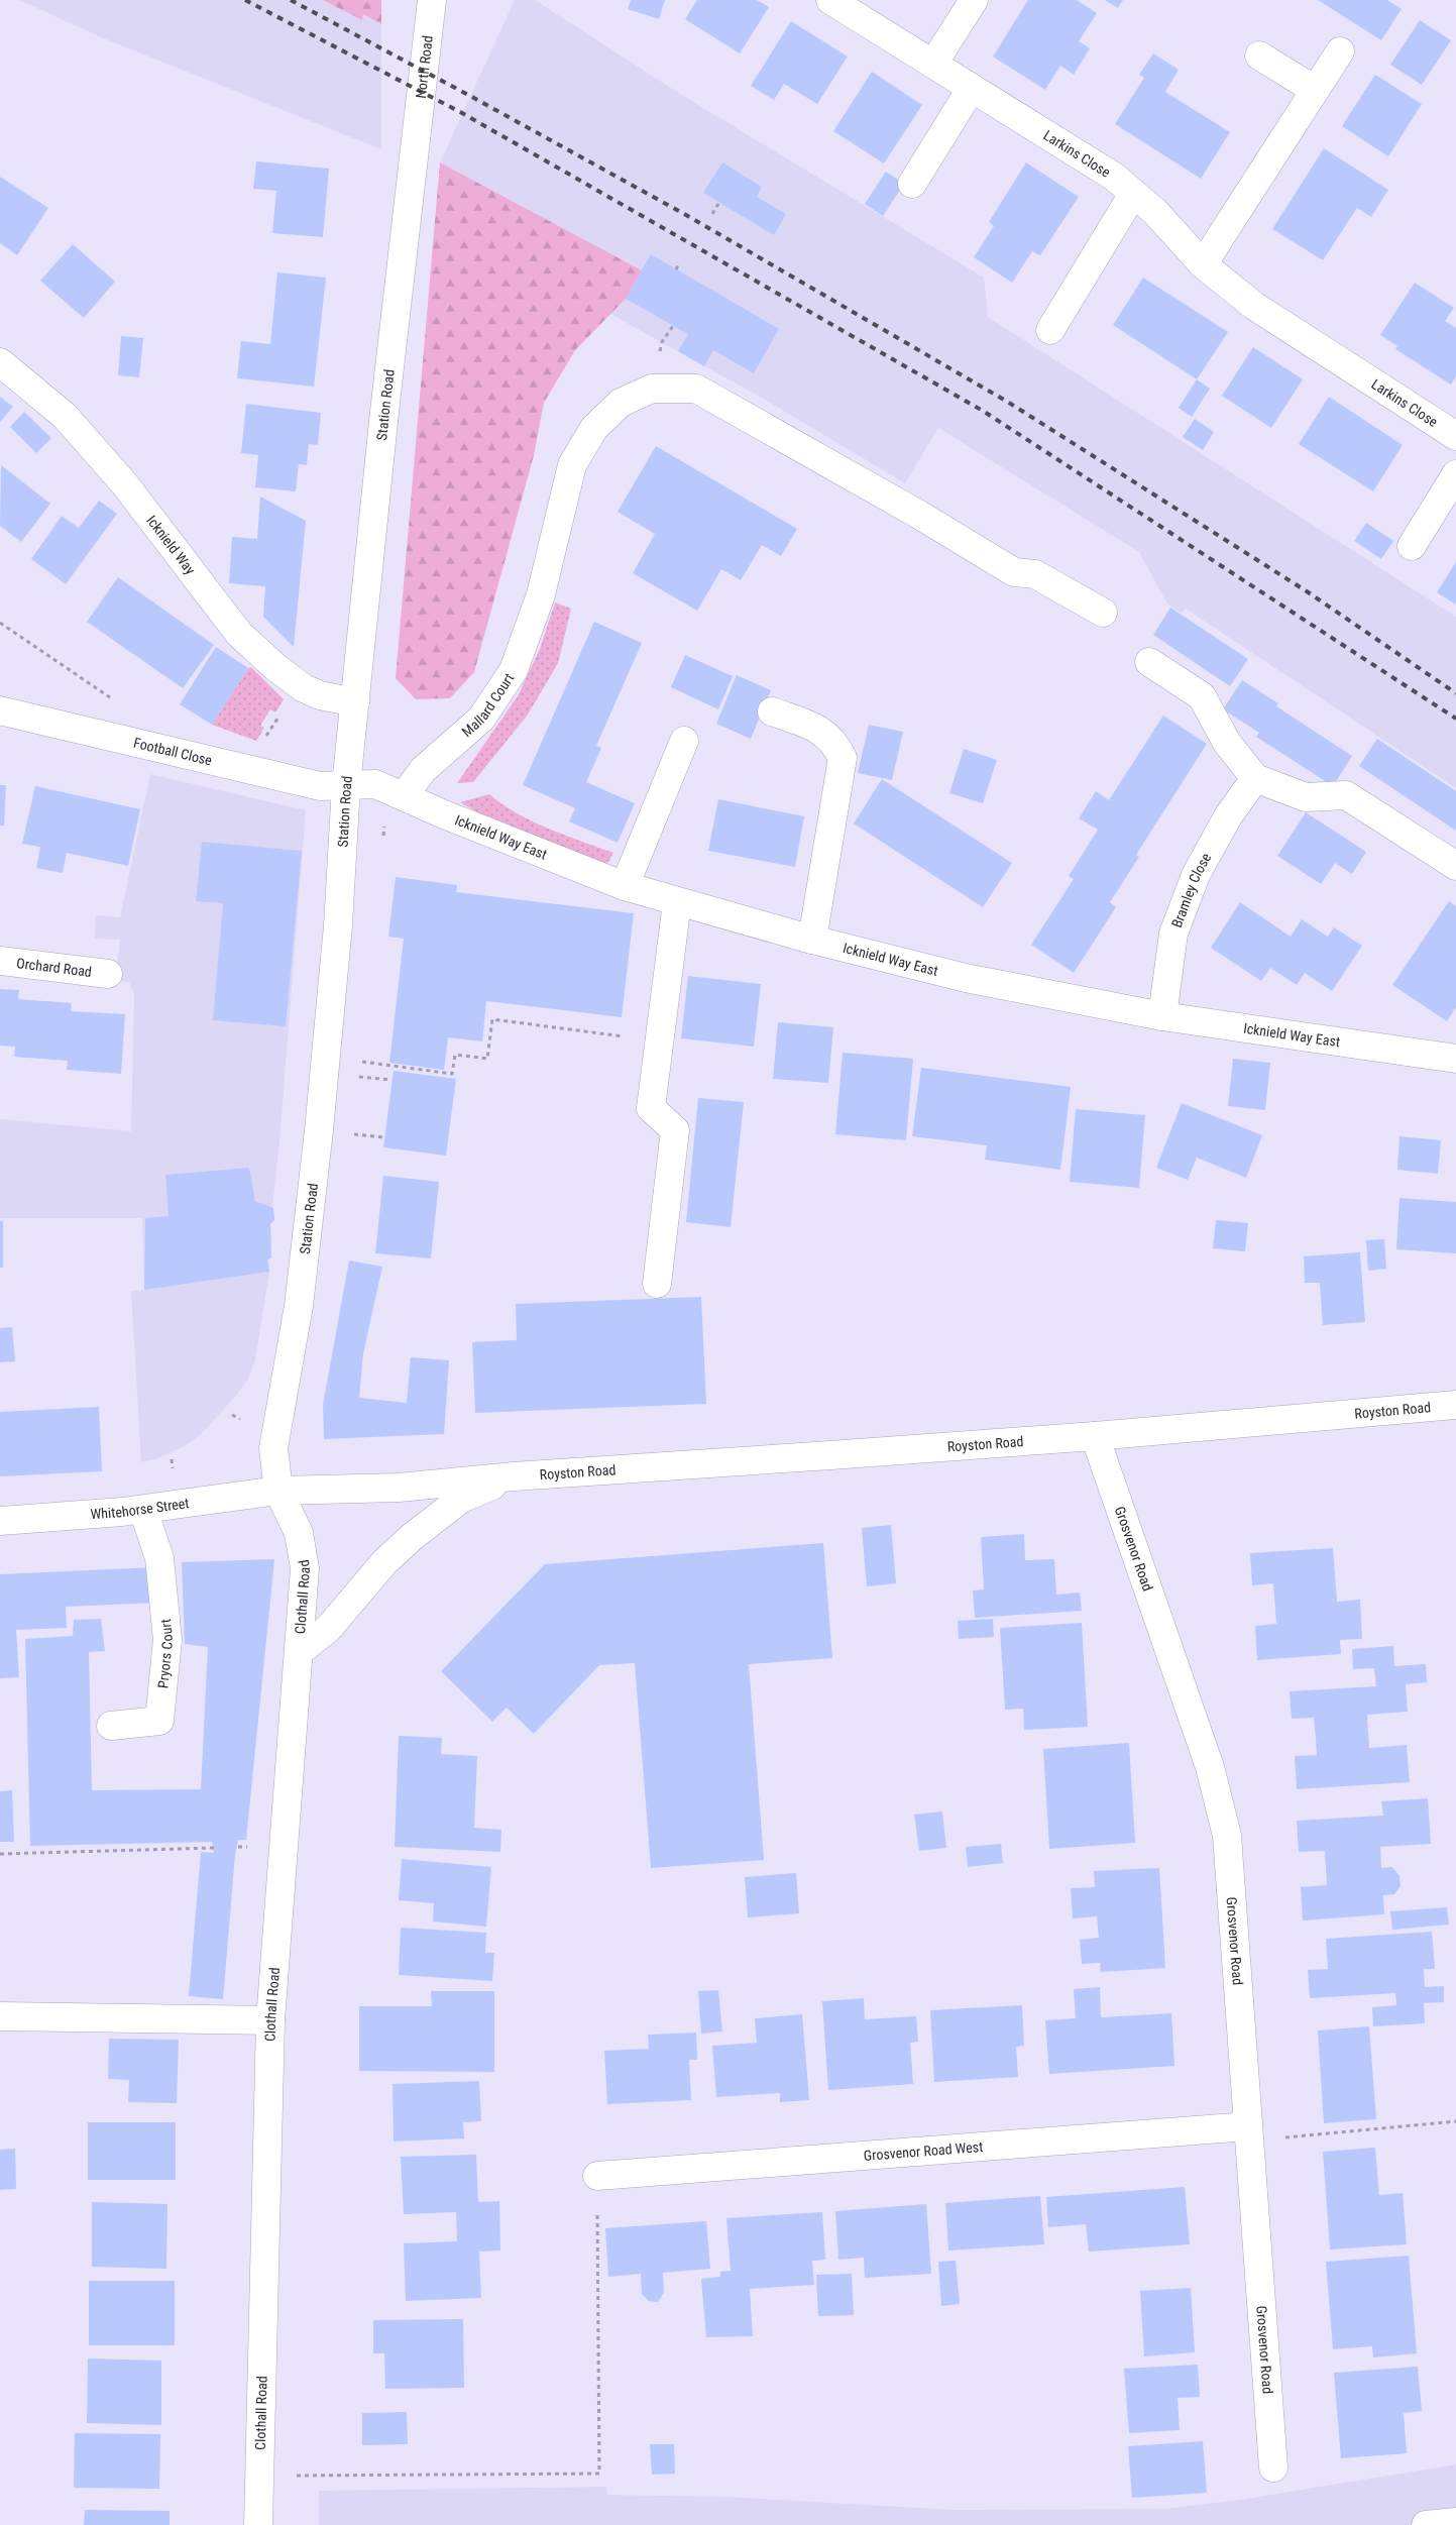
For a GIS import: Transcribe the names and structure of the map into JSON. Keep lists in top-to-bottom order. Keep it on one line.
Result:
{"streets":{"street":["North Road","Larkins Close","Station Road","Icknield Way","Mallard Court","Football Close","Icknield Way East","Bramley Close","Orchard Road","Royston Road","Whitehorse Street","Grosvenor Road","Clothall Road","Pryors Court","Grosvenor Road West"]},"crossings":[["North Road","Station Road"],["Station Road","Icknield Way"],["Station Road","Football Close"],["Station Road","Icknield Way East"],["Station Road","Royston Road"],["Station Road","Whitehorse Street"],["Station Road","Clothall Road"],["Mallard Court","Icknield Way East"],["Football Close","Icknield Way East"],["Icknield Way East","Bramley Close"],["Royston Road","Whitehorse Street"],["Royston Road","Grosvenor Road"],["Royston Road","Clothall Road"],["Whitehorse Street","Clothall Road"],["Whitehorse Street","Pryors Court"],["Grosvenor Road","Grosvenor Road West"]]}
